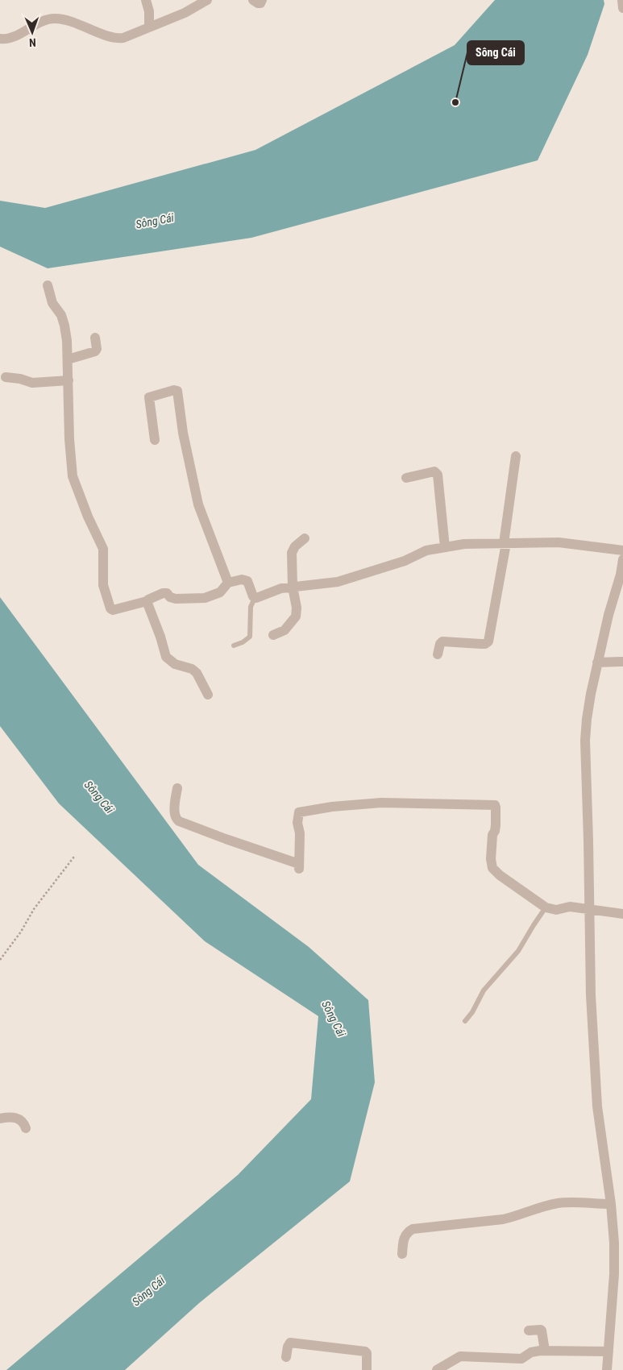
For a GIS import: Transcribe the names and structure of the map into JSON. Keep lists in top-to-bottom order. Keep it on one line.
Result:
{"water":["Sông Cái"],"places":["Sông Cái"],"north":"bottom"}
